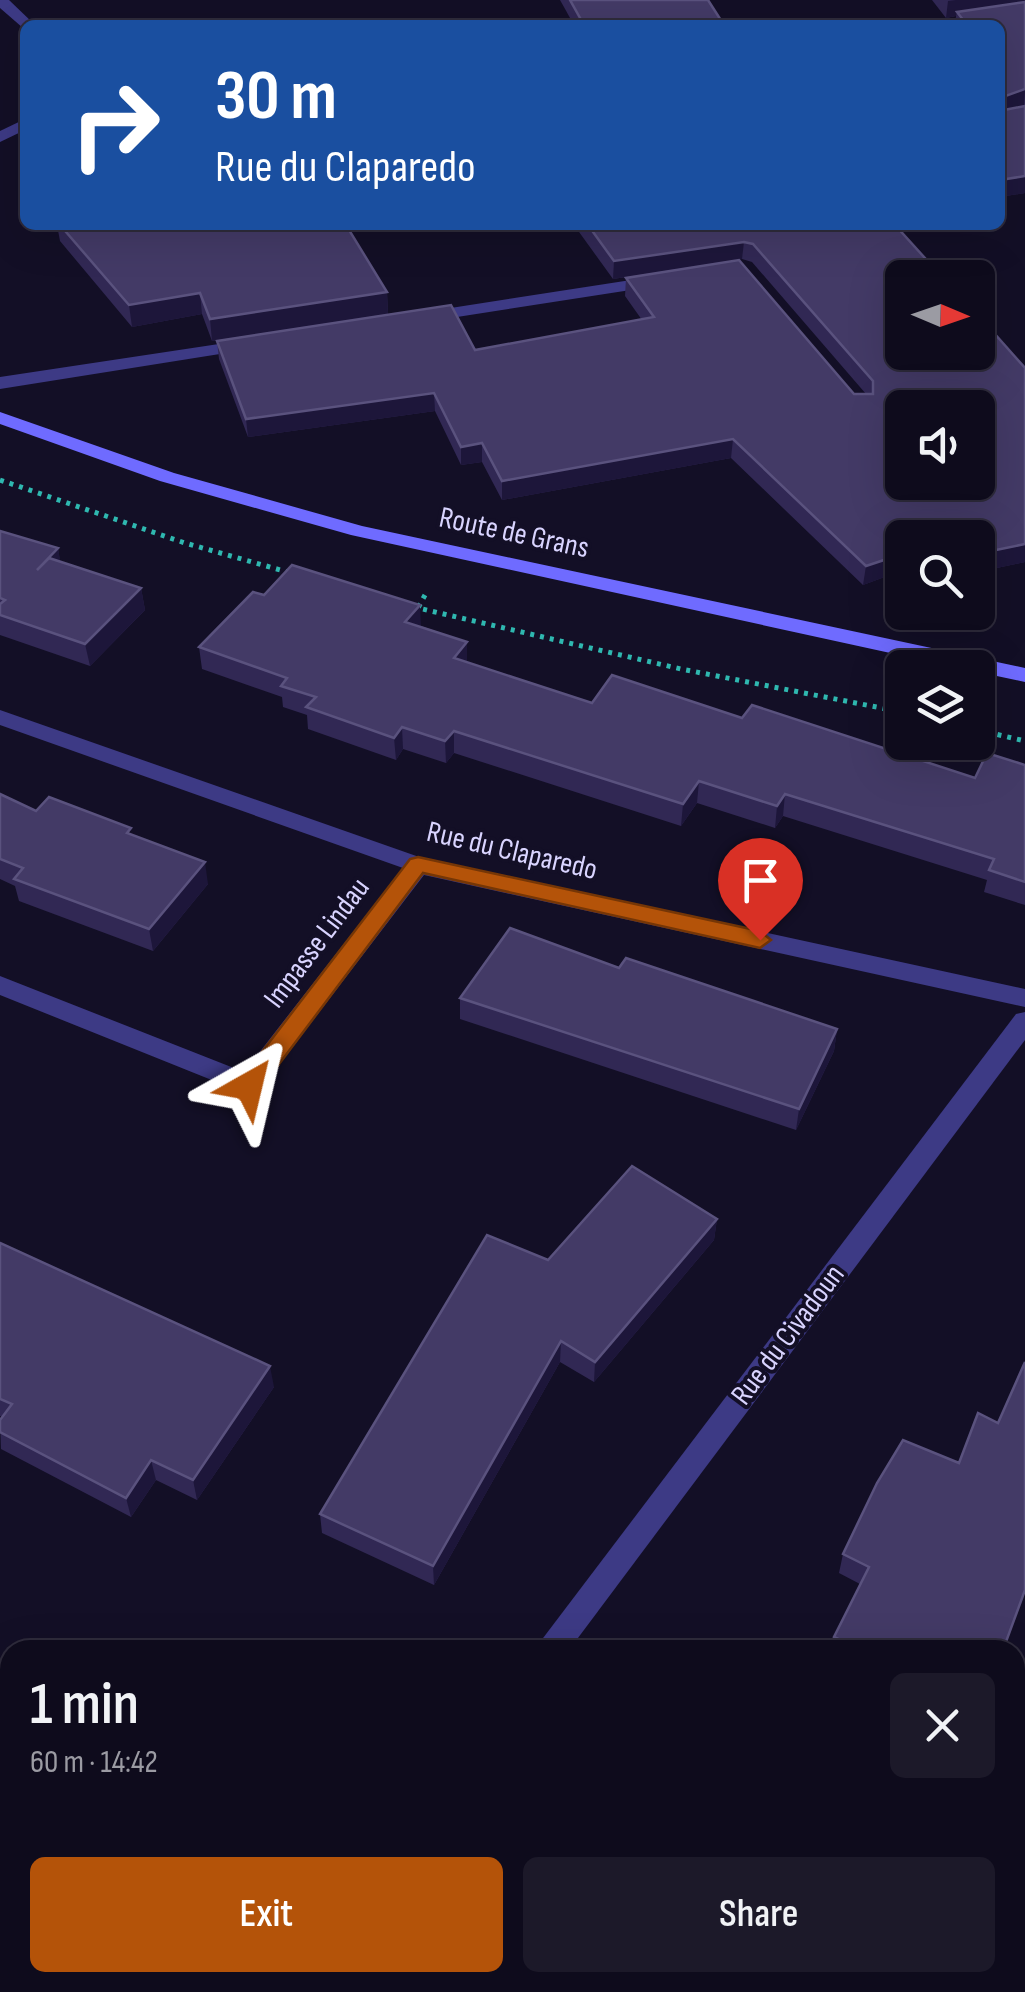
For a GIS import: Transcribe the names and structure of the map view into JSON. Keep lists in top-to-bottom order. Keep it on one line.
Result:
{"streets":{"street":["Route de Grans","Rue du Claparedo","Impasse Lindau","Rue du Civadoun"]},"crossings":[["Rue du Claparedo","Impasse Lindau"]],"north":"right","page":{"turn":["30 m","Rue du Claparedo"],"heading":["1 min","60 m · 14:42"],"buttons":["Exit","Share"]}}
